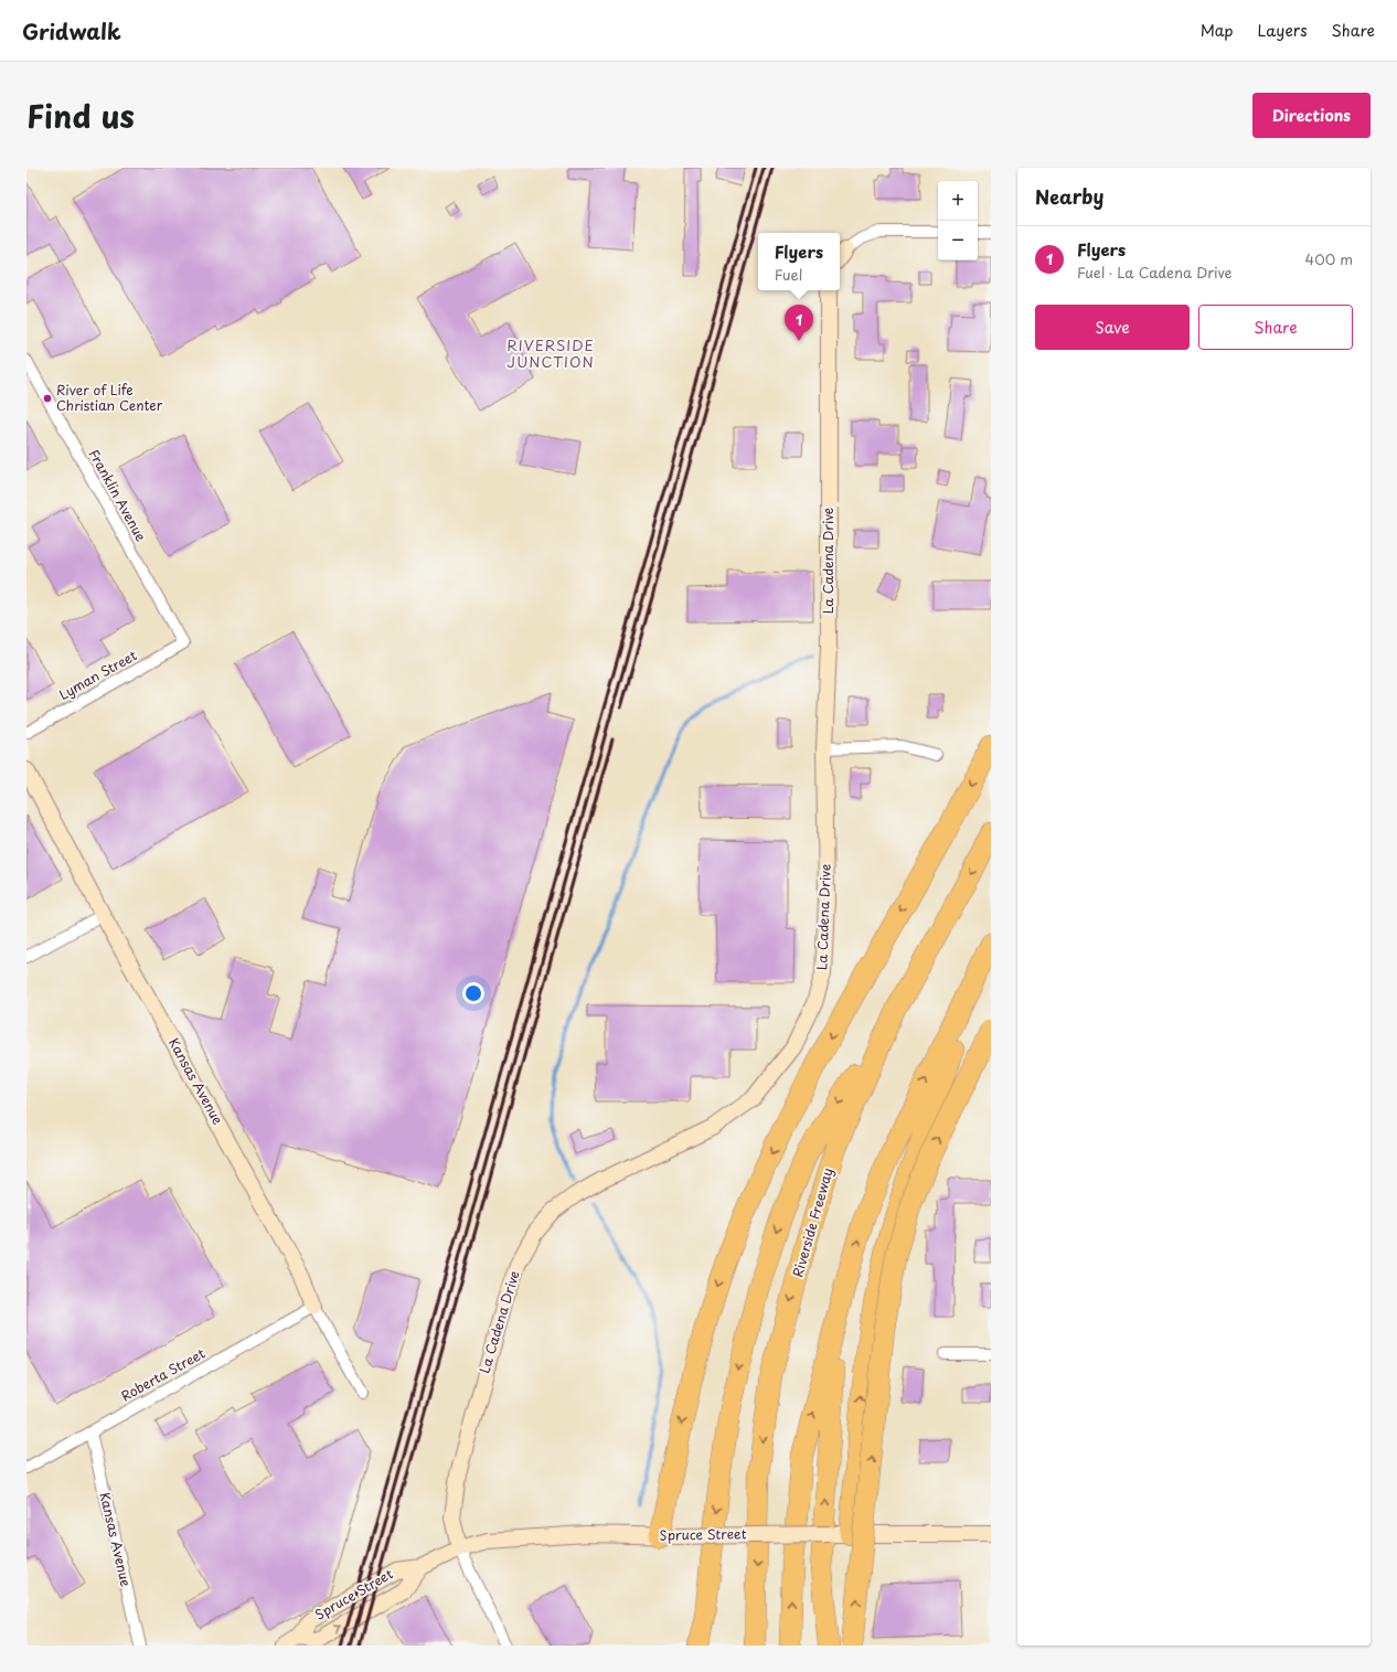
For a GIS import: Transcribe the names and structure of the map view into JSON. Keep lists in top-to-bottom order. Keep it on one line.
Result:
{"streets":{"highway":["Riverside Freeway"],"street":["Franklin Avenue","La Cadena Drive","Lyman Street","Kansas Avenue","Roberta Street","Spruce Street"]},"crossings":[["Franklin Avenue","Lyman Street"],["La Cadena Drive","Spruce Street"],["Kansas Avenue","Roberta Street"]],"districts":["RIVERSIDE JUNCTION"],"places":["River of Life Christian Center"],"page":{"header":"Gridwalk","nav":["Map","Layers","Share"],"title":"Find us","buttons":["Directions",["Save","Share"]],"heading":"Nearby","map_buttons":["+","−"],"list":[{"mark":"1","name":"Flyers","note":"Fuel · La Cadena Drive","value":"400 m"}],"popup":["Flyers","Fuel"],"pins":"1"}}
